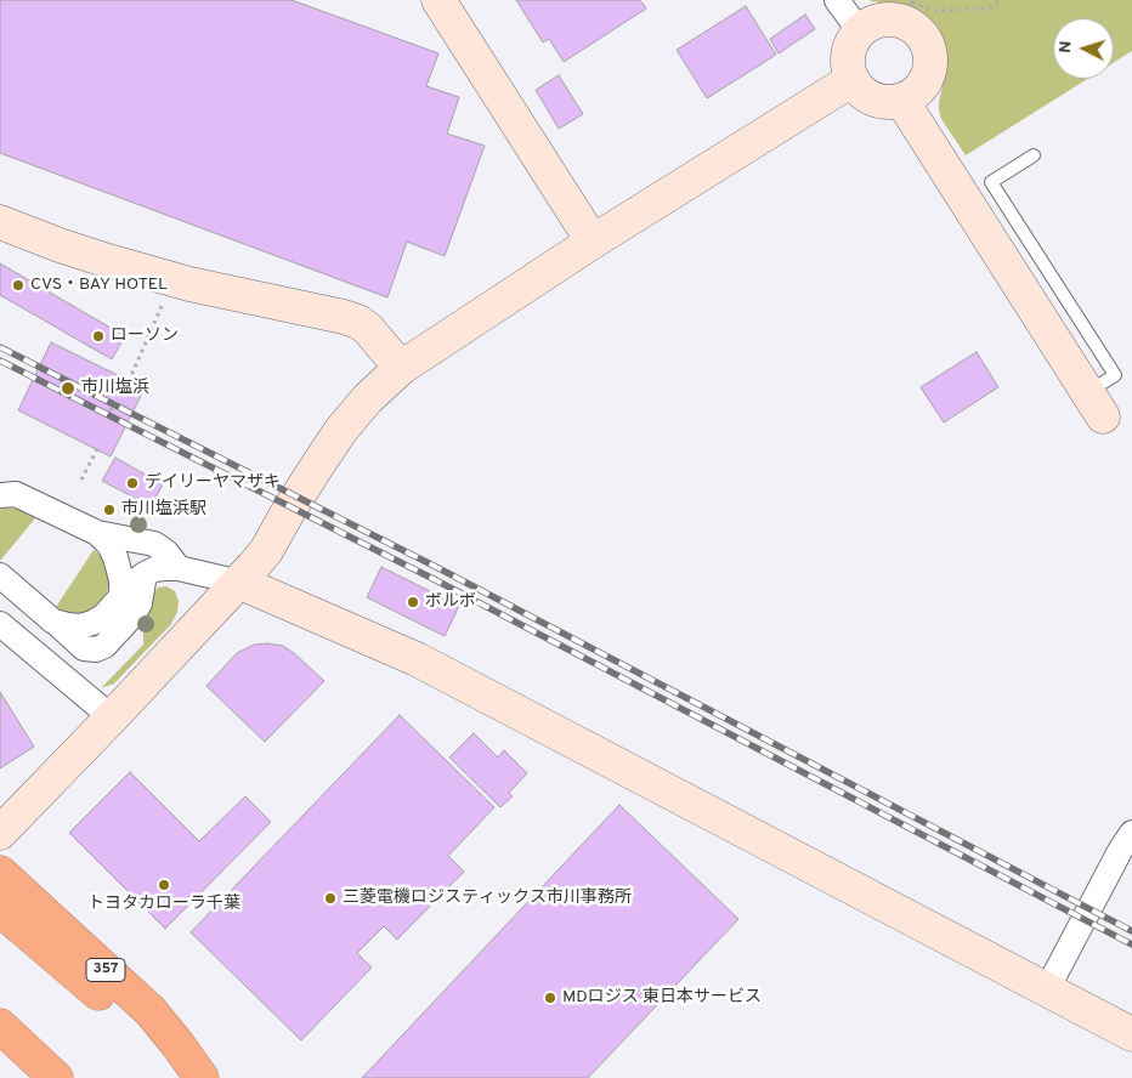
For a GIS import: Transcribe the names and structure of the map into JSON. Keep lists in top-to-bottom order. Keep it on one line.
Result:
{"streets":{"highway":["357"]},"places":["CVS・BAY HOTEL","ローソン","市川塩浜","デイリーヤマザキ","市川塩浜駅","ボルボ","トヨタカローラ千葉","三菱電機ロジスティックス市川事務所","MDロジス 東日本サービス"],"north":"left"}
